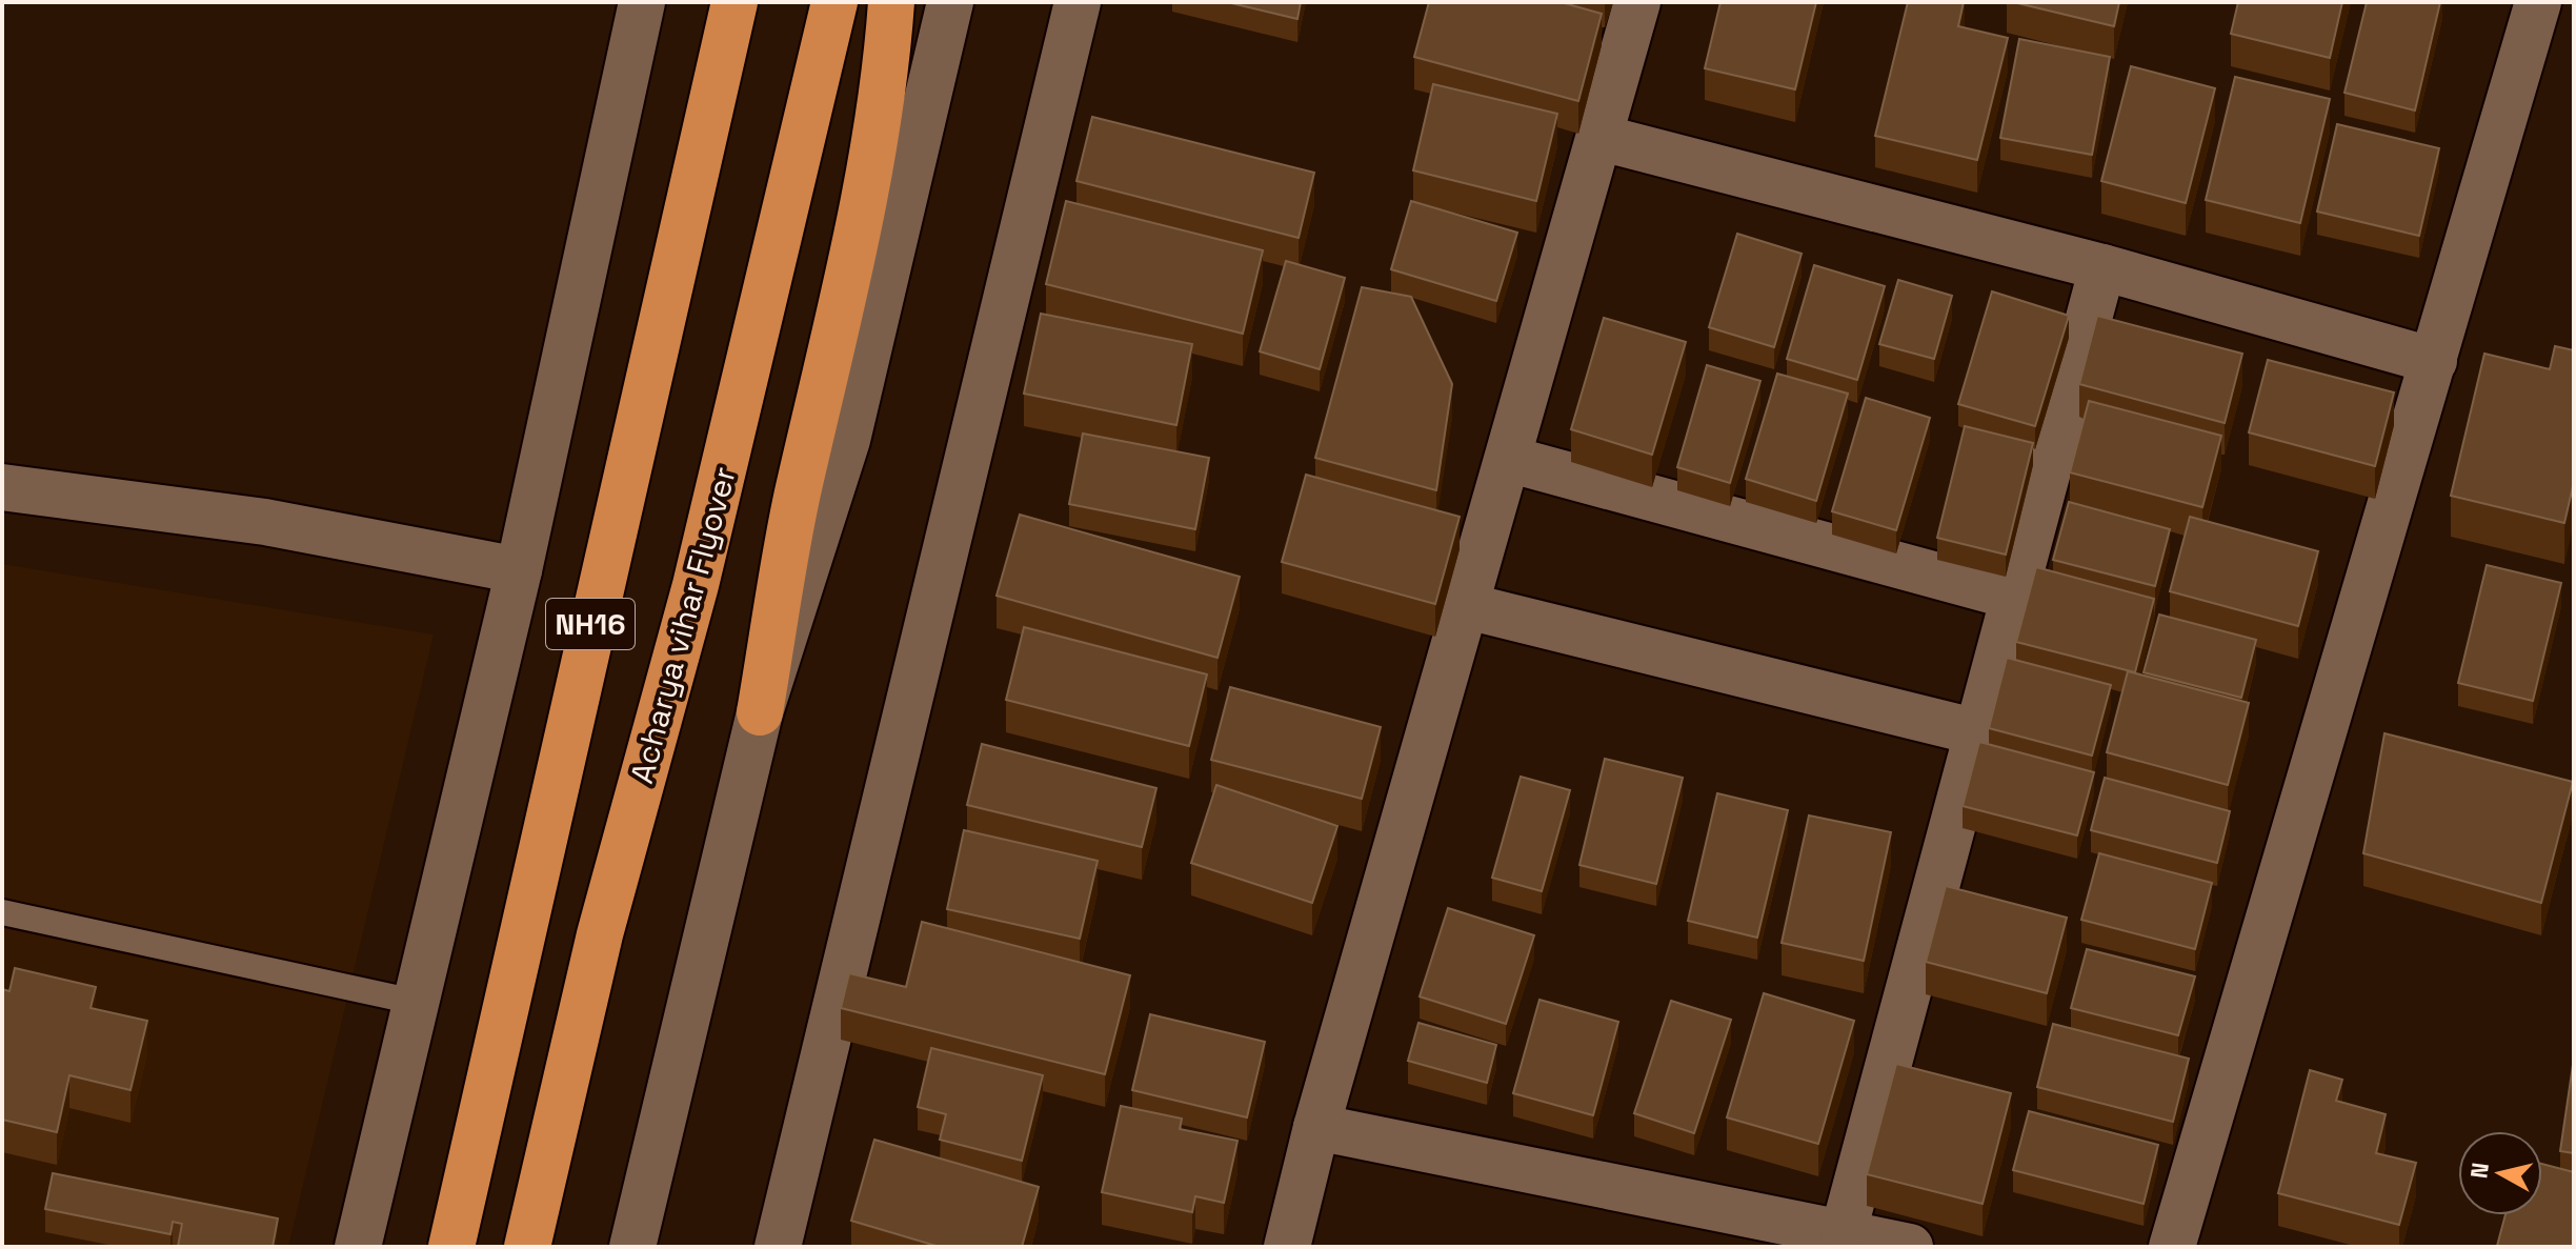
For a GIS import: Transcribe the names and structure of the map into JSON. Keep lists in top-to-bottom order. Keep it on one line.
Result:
{"streets":{"highway":["NH16","Acharya vihar Flyover"]},"north":"left"}
